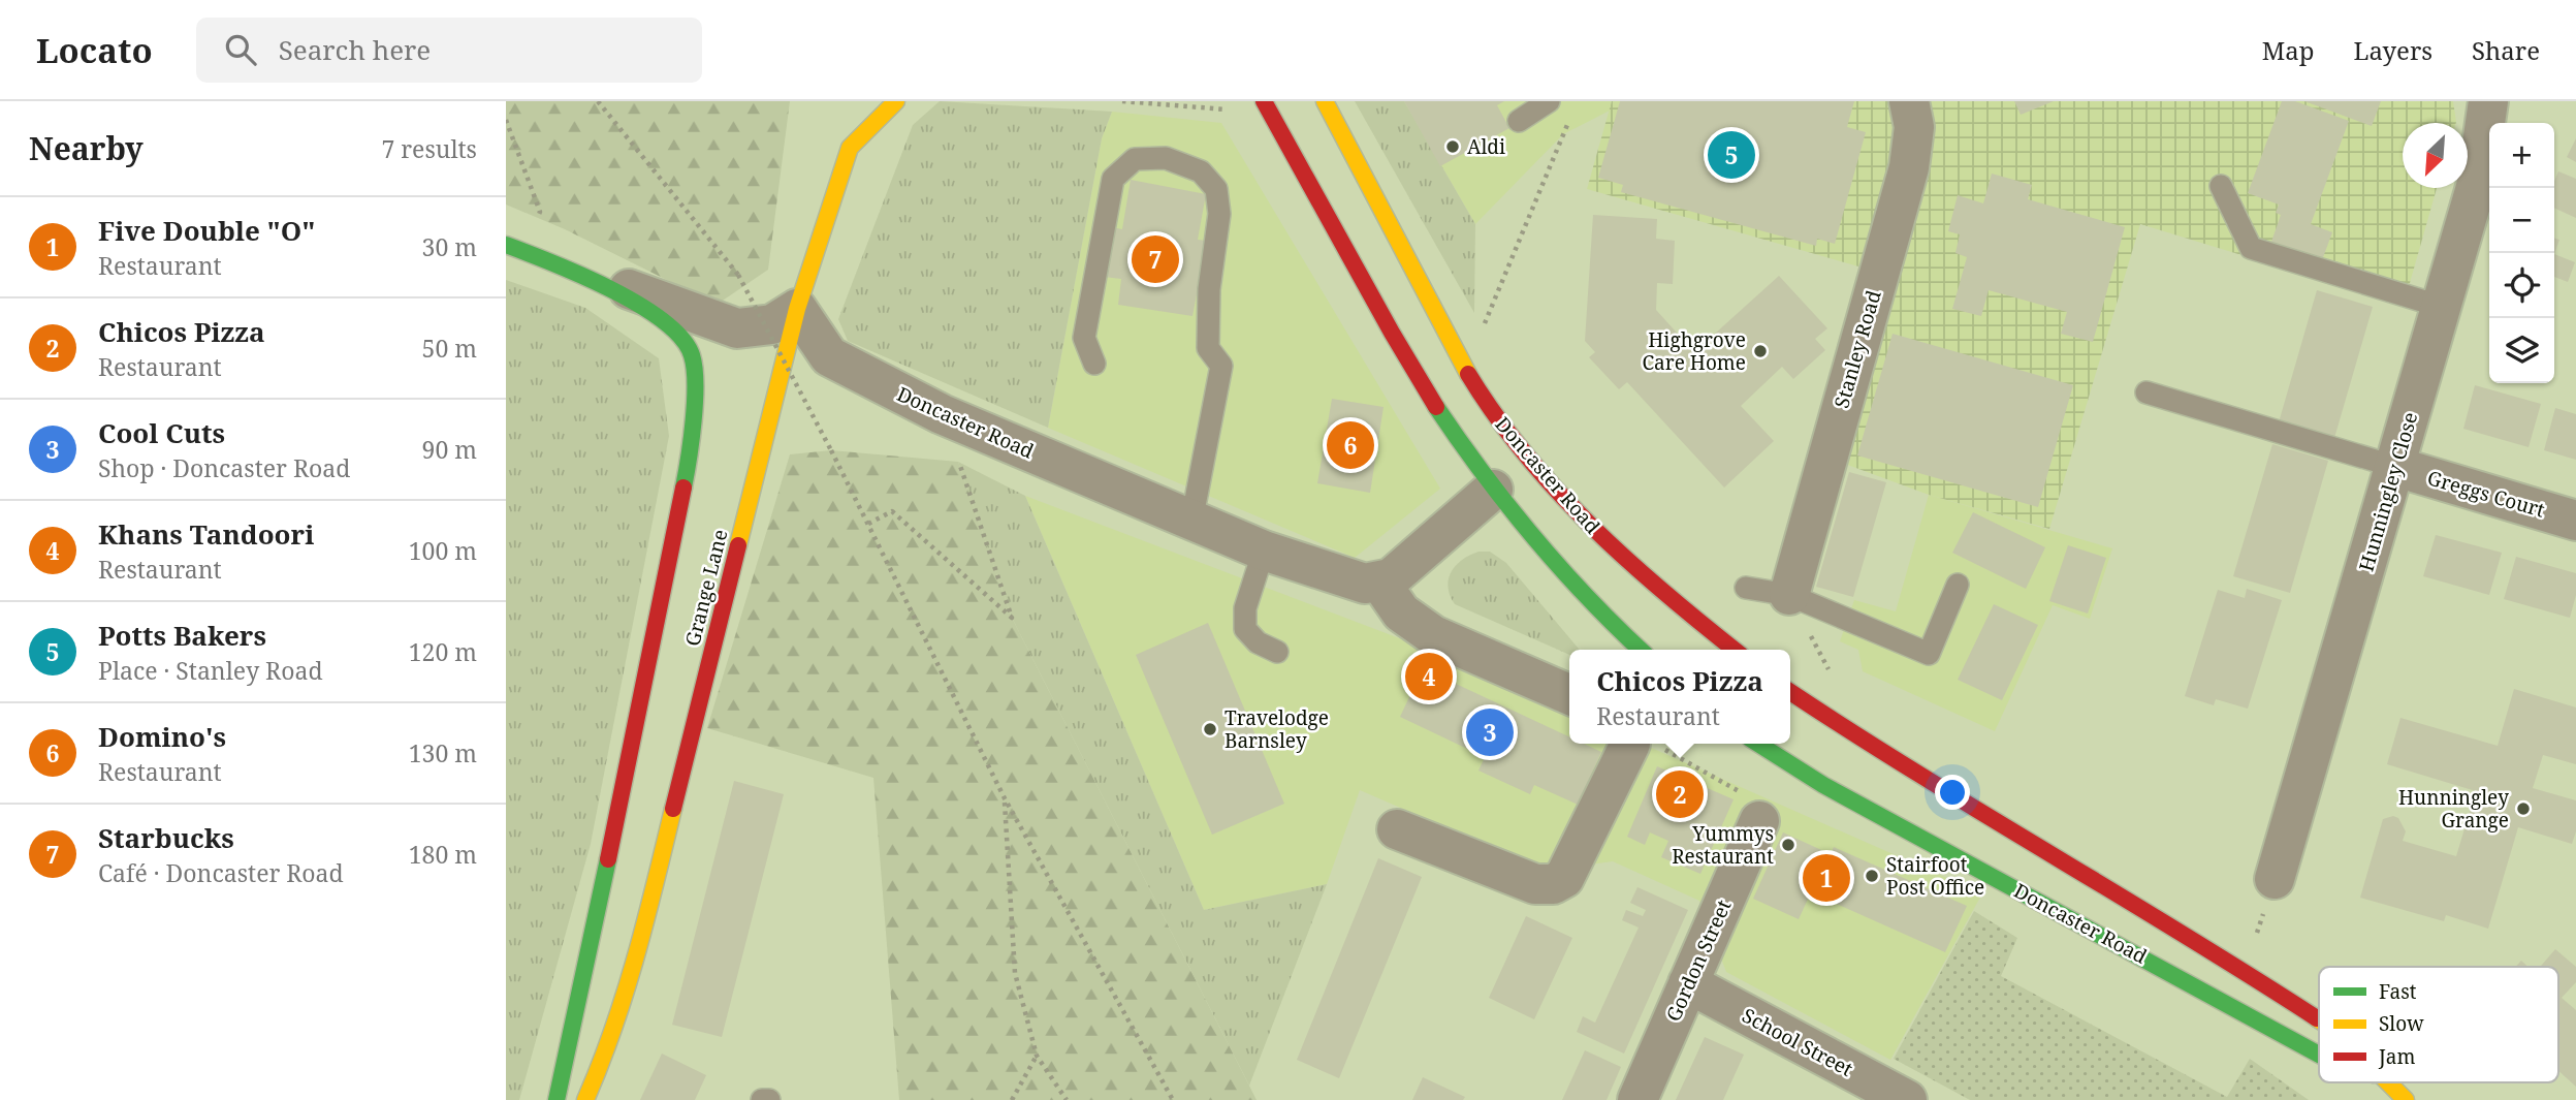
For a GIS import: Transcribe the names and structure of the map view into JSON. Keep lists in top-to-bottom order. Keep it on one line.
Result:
{"streets":{"highway":["Doncaster Road","Grange Lane"],"street":["Stanley Road","Hunningley Close","Greggs Court","Gordon Street","School Street"]},"crossings":[["Doncaster Road","Grange Lane"],["Hunningley Close","Greggs Court"],["Gordon Street","School Street"]],"places":["Aldi","Highgrove Care Home","Travelodge Barnsley","Hunningley Grange","Yummys Restaurant","Stairfoot Post Office"],"legend":["Fast","Slow","Jam"],"north":"bottom left","page":{"header":"Locato","search":"Search here","nav":["Map","Layers","Share"],"heading":["Nearby","7 results"],"map_buttons":["+","−"],"pins":["5","7","6","4","3","2","1"],"list":[{"mark":"1","name":"Five Double \"O\"","note":"Restaurant","value":"30 m"},{"mark":"2","name":"Chicos Pizza","note":"Restaurant","value":"50 m"},{"mark":"3","name":"Cool Cuts","note":"Shop · Doncaster Road","value":"90 m"},{"mark":"4","name":"Khans Tandoori","note":"Restaurant","value":"100 m"},{"mark":"5","name":"Potts Bakers","note":"Place · Stanley Road","value":"120 m"},{"mark":"6","name":"Domino's","note":"Restaurant","value":"130 m"},{"mark":"7","name":"Starbucks","note":"Café · Doncaster Road","value":"180 m"}],"popup":["Chicos Pizza","Restaurant"]}}
